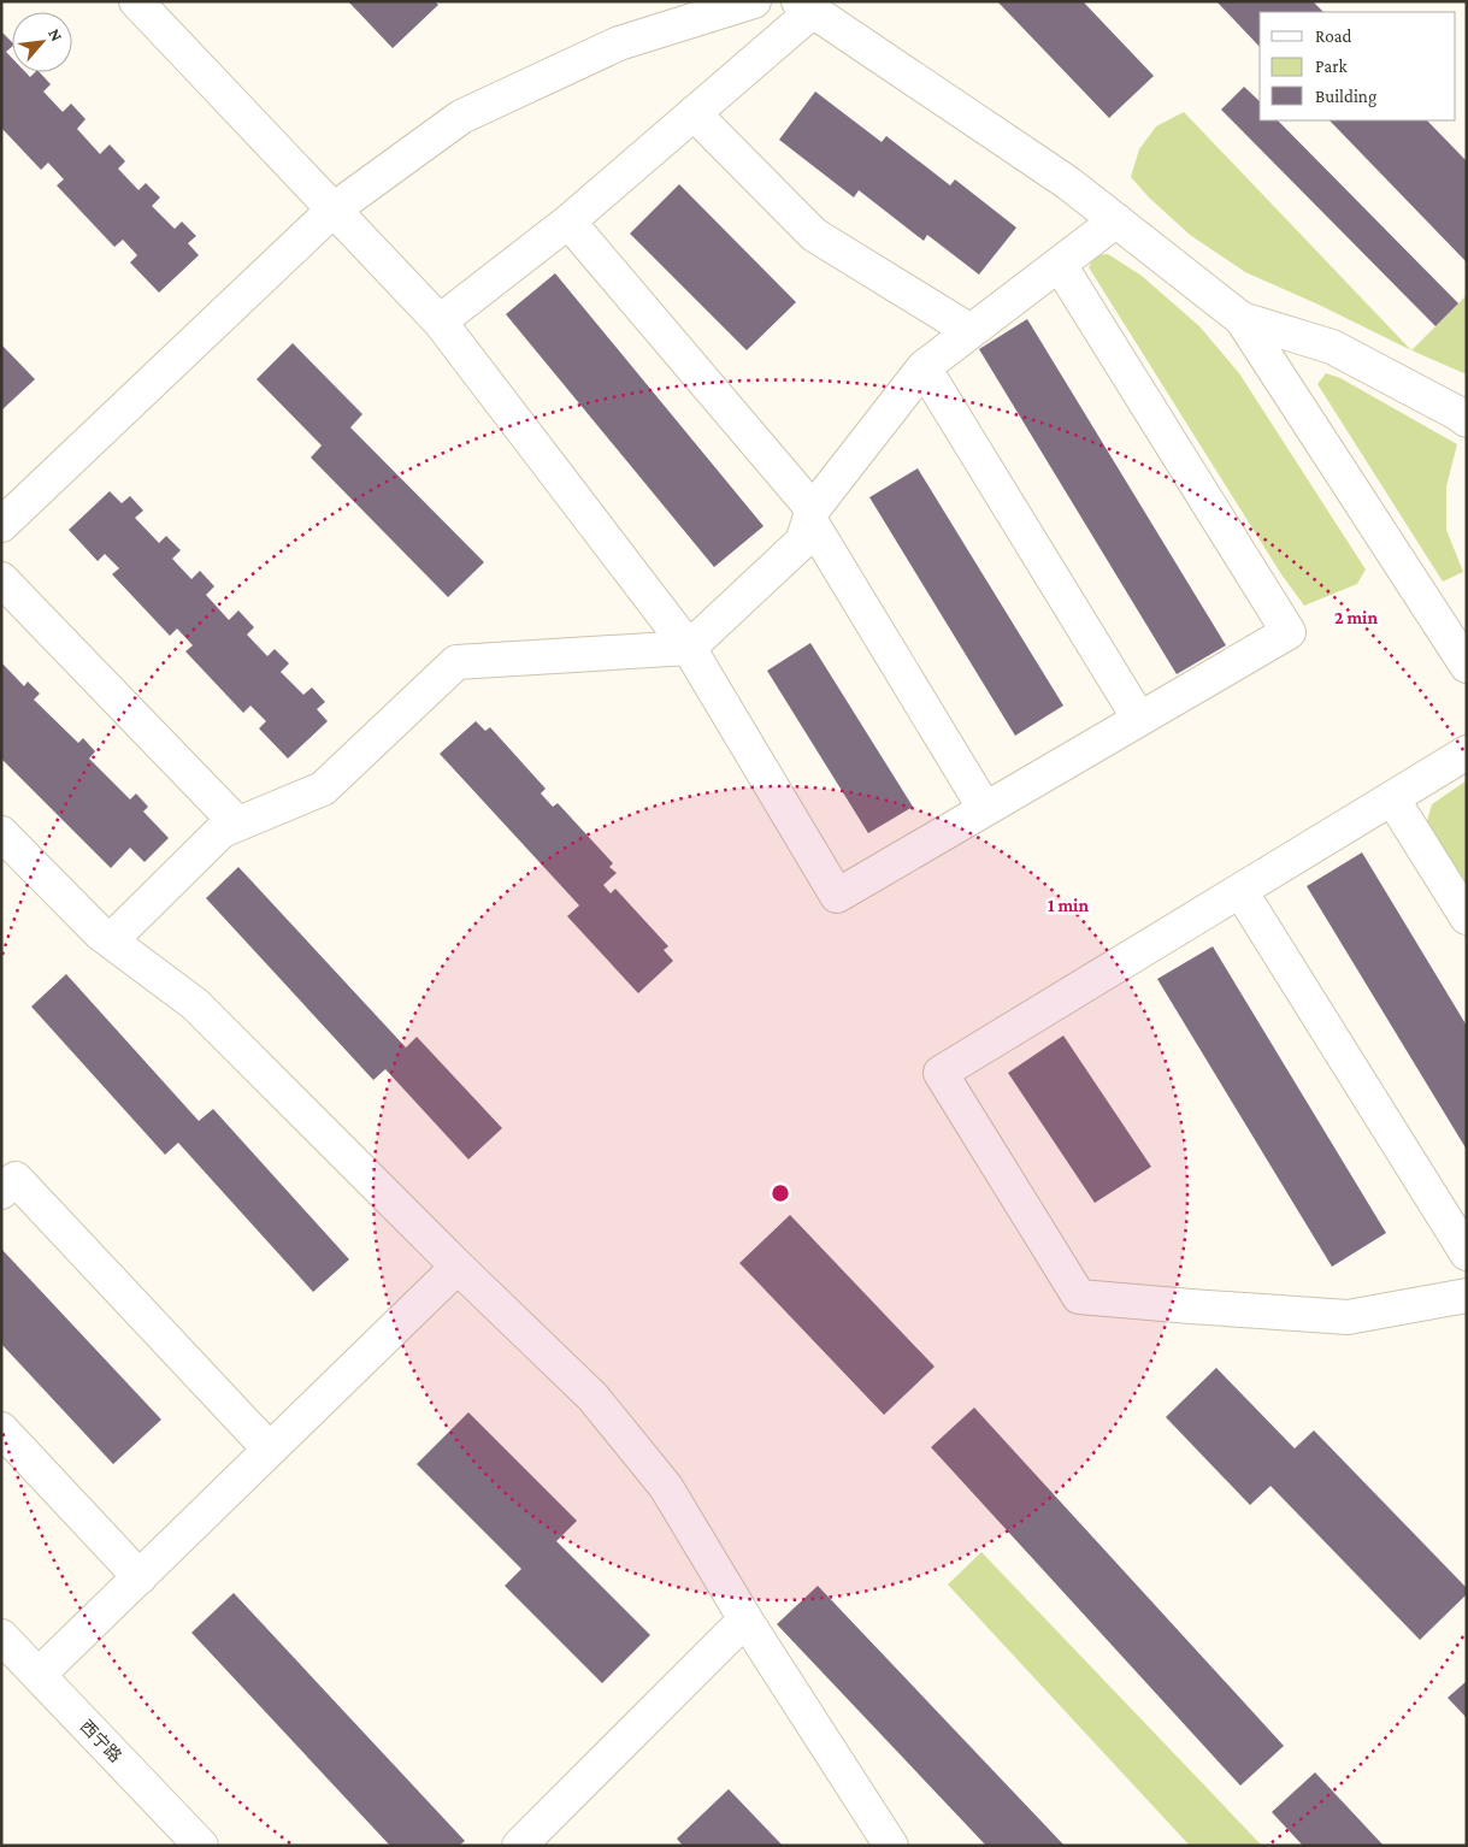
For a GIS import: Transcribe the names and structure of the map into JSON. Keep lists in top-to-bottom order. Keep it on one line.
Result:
{"streets":{"street":["西宁路"]},"legend":["Road","Park","Building"],"north":"top right","rings":["2 min","1 min"]}
